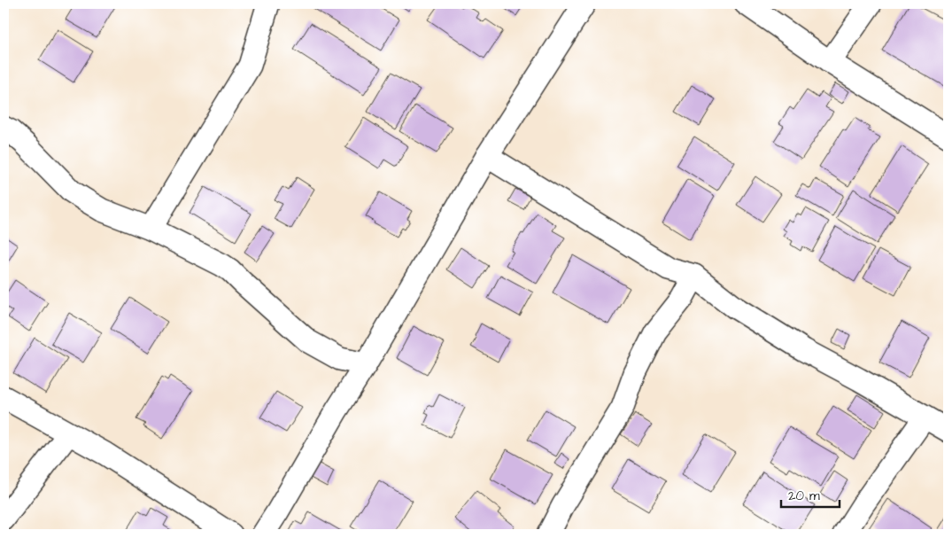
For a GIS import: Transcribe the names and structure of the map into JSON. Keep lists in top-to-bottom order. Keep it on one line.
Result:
{"scale_bar":"20 m"}
